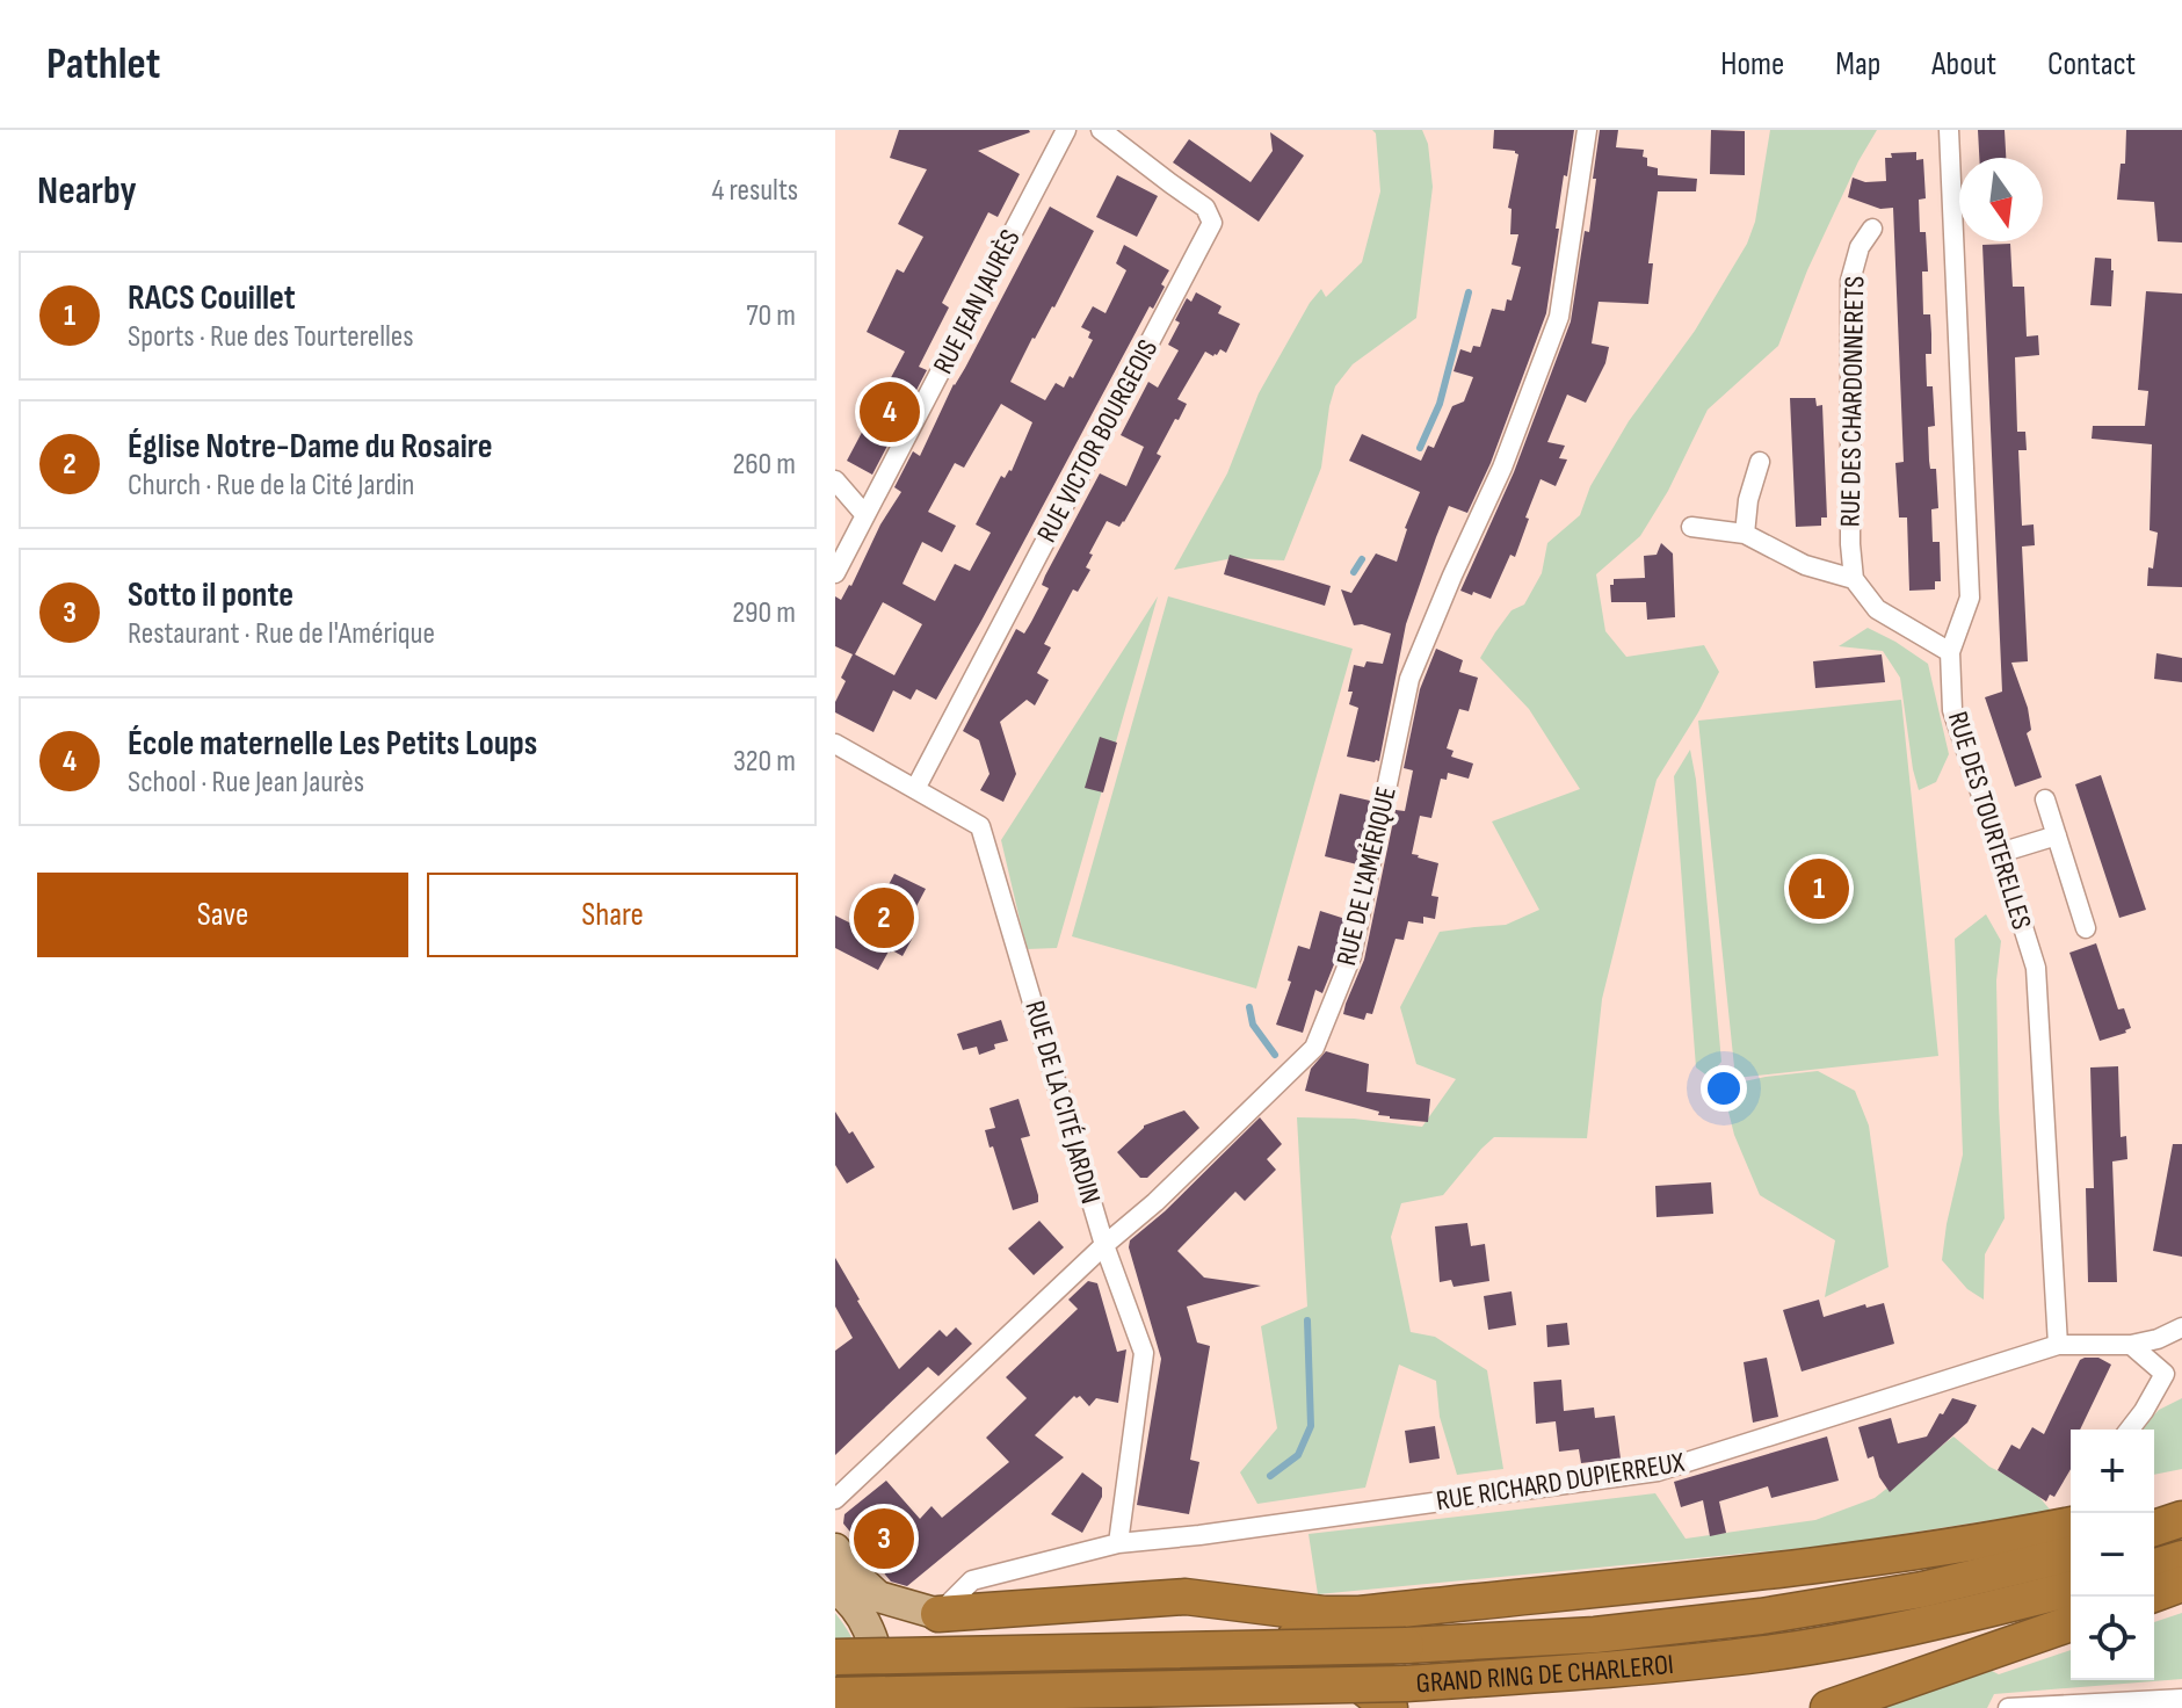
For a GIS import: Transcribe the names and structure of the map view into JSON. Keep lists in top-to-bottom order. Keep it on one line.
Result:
{"streets":{"highway":["GRAND RING DE CHARLEROI"],"street":["RUE JEAN JAURÈS","RUE DES CHARDONNERETS","RUE VICTOR BOURGEOIS","RUE DES TOURTERELLES","RUE DE L'AMÉRIQUE","RUE DE LA CITÉ JARDIN","RUE RICHARD DUPIERREUX"]},"crossings":[["RUE VICTOR BOURGEOIS","RUE DE LA CITÉ JARDIN"],["RUE DES TOURTERELLES","RUE RICHARD DUPIERREUX"],["RUE DE L'AMÉRIQUE","RUE DE LA CITÉ JARDIN"],["RUE DE LA CITÉ JARDIN","RUE RICHARD DUPIERREUX"]],"north":"bottom","page":{"header":"Pathlet","nav":["Home","Map","About","Contact"],"heading":["Nearby","4 results"],"list":[{"mark":"1","name":"RACS Couillet","note":"Sports · Rue des Tourterelles","value":"70 m"},{"mark":"2","name":"Église Notre-Dame du Rosaire","note":"Church · Rue de la Cité Jardin","value":"260 m"},{"mark":"3","name":"Sotto il ponte","note":"Restaurant · Rue de l'Amérique","value":"290 m"},{"mark":"4","name":"École maternelle Les Petits Loups","note":"School · Rue Jean Jaurès","value":"320 m"}],"pins":["4","1","2","3"],"buttons":["Save","Share"],"map_buttons":["+","−"]}}
